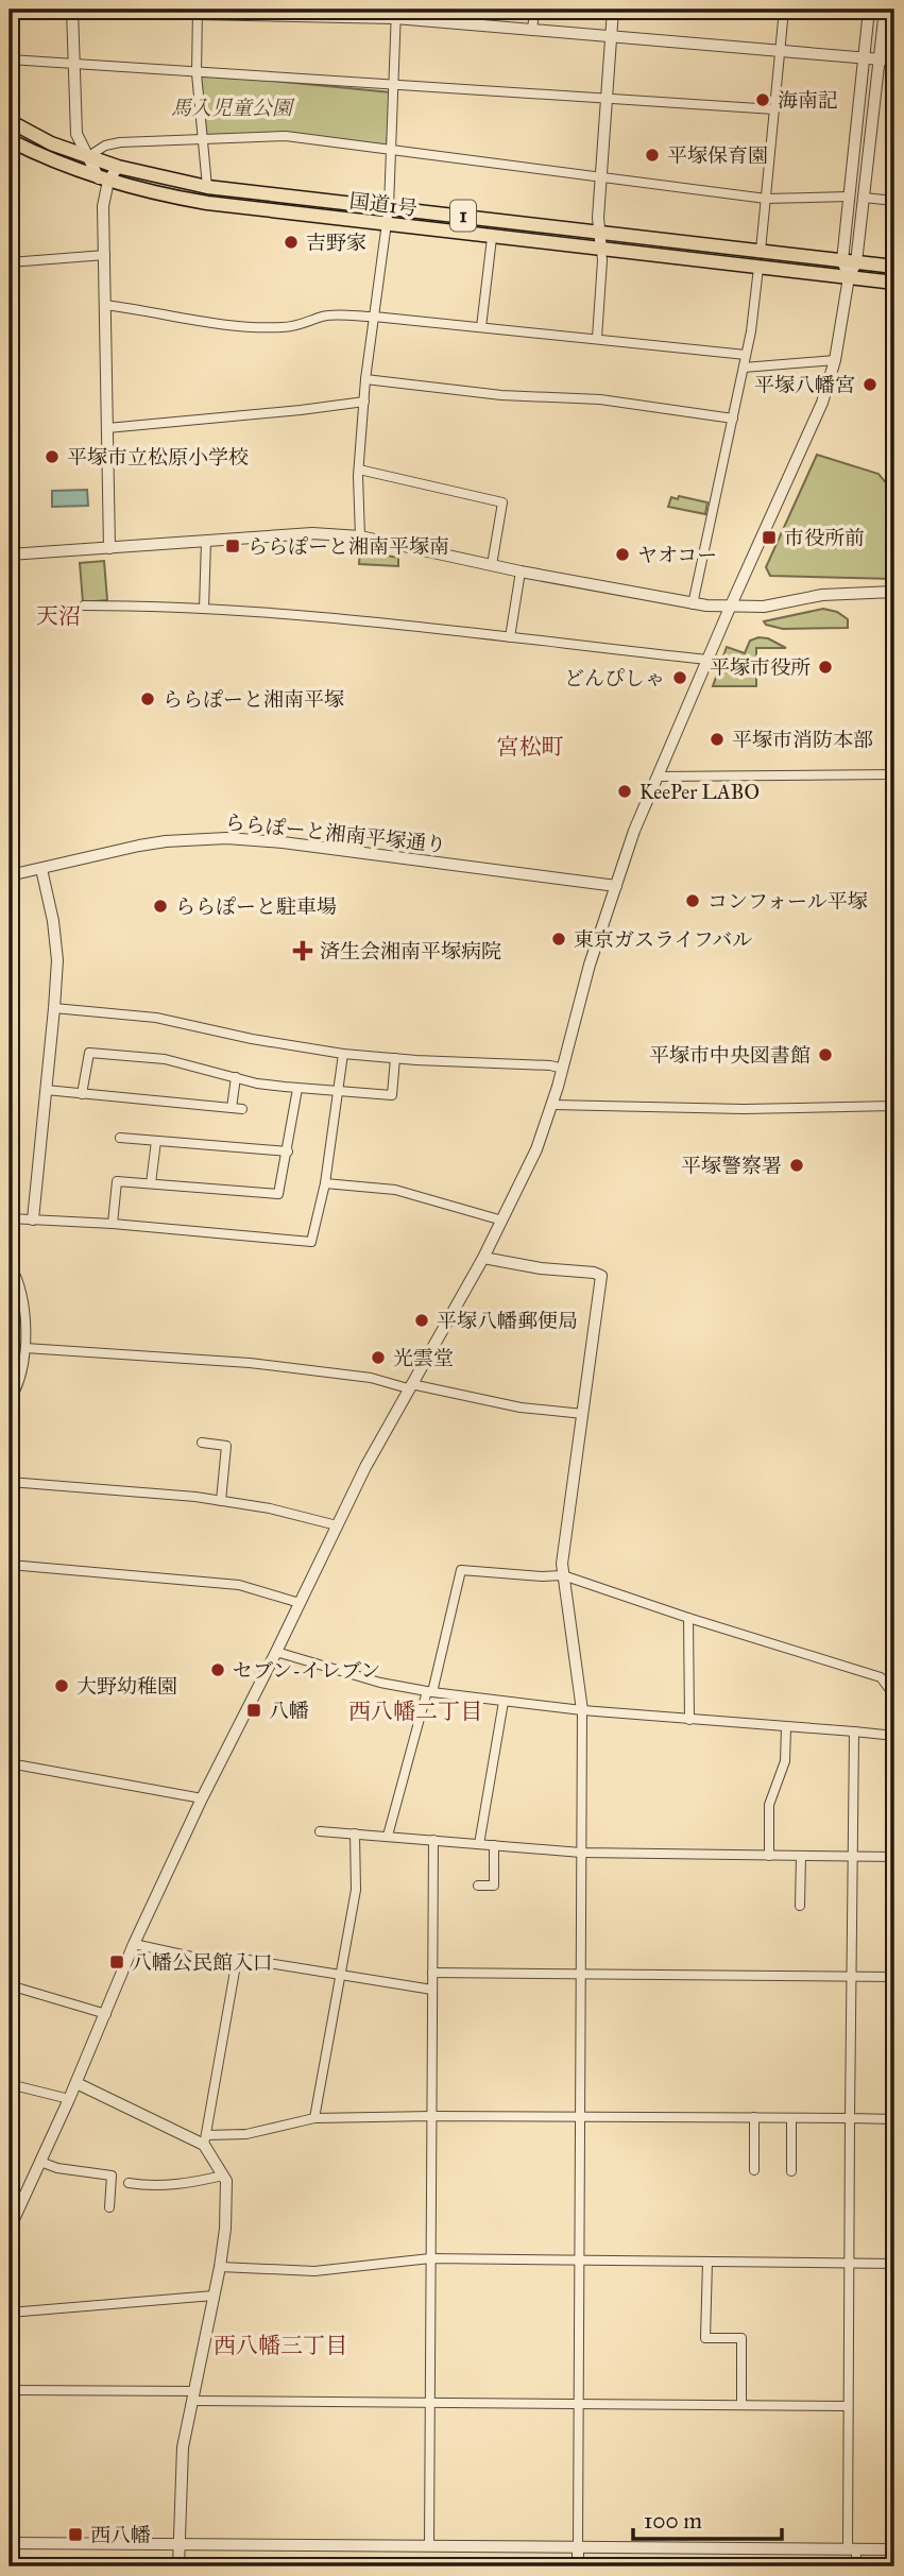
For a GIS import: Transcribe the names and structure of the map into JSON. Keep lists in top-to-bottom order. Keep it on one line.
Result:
{"streets":{"highway":["国道1号","1"],"street":["ららぽーと湘南平塚通り"]},"districts":["天沼","宮松町","西八幡二丁目","西八幡三丁目"],"parks":["馬入児童公園"],"places":{"other":["海南記","平塚保育園","吉野家","平塚八幡宮","平塚市立松原小学校","ヤオコー","平塚市役所","どんぴしゃ","ららぽーと湘南平塚","平塚市消防本部","KeePer LABO","コンフォール平塚","ららぽーと駐車場","東京ガスライフバル","平塚市中央図書館","平塚警察署","平塚八幡郵便局","光雲堂","セブン-イレブン","大野幼稚園"],"transit":["市役所前","ららぽーと湘南平塚南","八幡","八幡公民館入口","西八幡"],"health":["済生会湘南平塚病院"]},"scale_bar":"100 m"}
